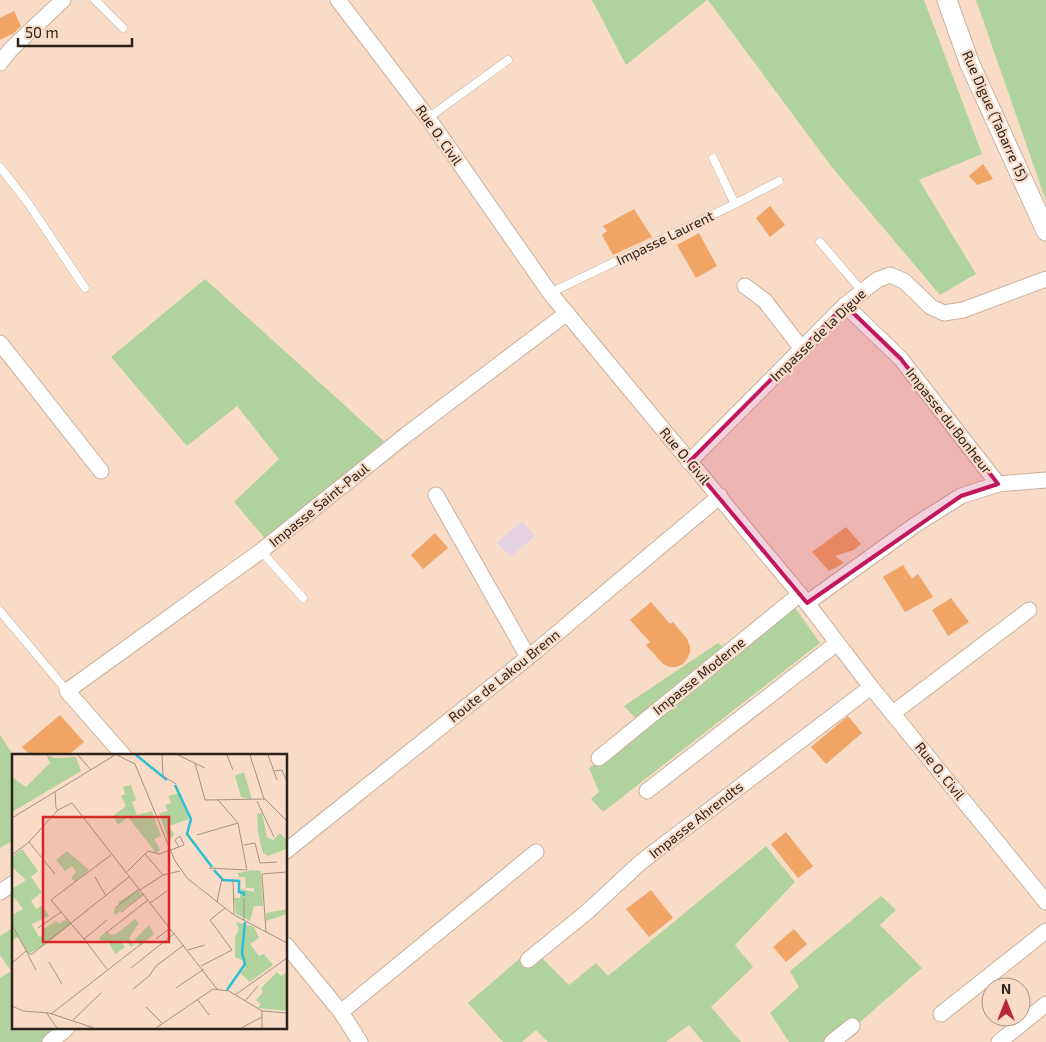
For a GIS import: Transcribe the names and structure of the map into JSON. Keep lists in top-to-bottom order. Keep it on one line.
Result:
{"streets":{"street":["Rue Digue (Tabarre 15)","Rue O. Civil","Impasse de la Digue","Impasse du Bonheur","Impasse Saint-Paul","Route de Lakou Brenn","Impasse Moderne","Impasse Ahrendts"],"lane":["Impasse Laurent"]},"crossings":[["Rue O. Civil","Impasse Laurent"],["Rue O. Civil","Impasse de la Digue"],["Rue O. Civil","Impasse du Bonheur"],["Rue O. Civil","Impasse Saint-Paul"],["Rue O. Civil","Route de Lakou Brenn"],["Rue O. Civil","Impasse Moderne"],["Rue O. Civil","Impasse Ahrendts"],["Impasse de la Digue","Impasse du Bonheur"],["Impasse du Bonheur","Impasse Moderne"]],"scale_bar":"50 m","north":"top"}
